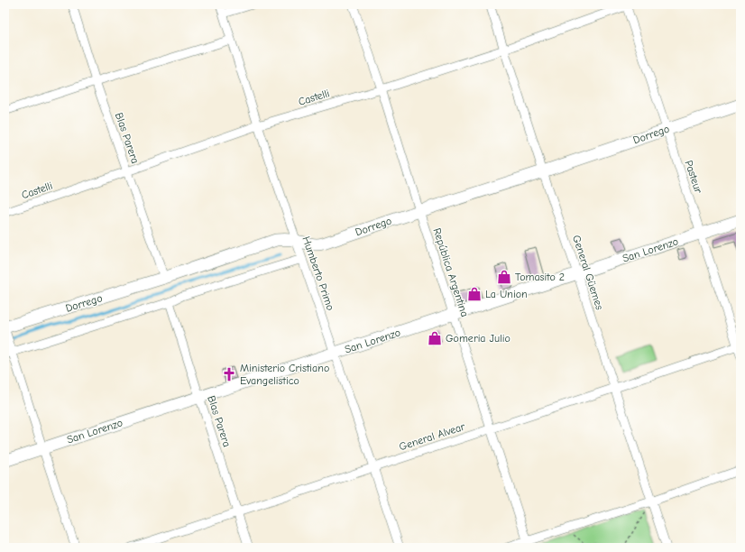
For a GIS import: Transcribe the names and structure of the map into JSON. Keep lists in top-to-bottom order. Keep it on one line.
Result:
{"streets":{"street":["Castelli","Dorrego","Blas Parera","Pasteur","San Lorenzo","República Argentina","General Güemes","Humberto Primo","General Alvear"]},"crossings":[["Castelli","Blas Parera"],["Castelli","Pasteur"],["Castelli","República Argentina"],["Castelli","General Güemes"],["Castelli","Humberto Primo"],["Dorrego","Blas Parera"],["Dorrego","Pasteur"],["Dorrego","República Argentina"],["Dorrego","General Güemes"],["Dorrego","Humberto Primo"],["Blas Parera","San Lorenzo"],["Blas Parera","General Alvear"],["Pasteur","San Lorenzo"],["Pasteur","General Alvear"],["San Lorenzo","República Argentina"],["San Lorenzo","General Güemes"],["San Lorenzo","Humberto Primo"],["República Argentina","General Alvear"],["General Güemes","General Alvear"],["Humberto Primo","General Alvear"]],"places":{"shop":["Tomasito 2","La Union","Gomeria Julio"],"church":["Ministerio Cristiano Evangelistico"]}}
